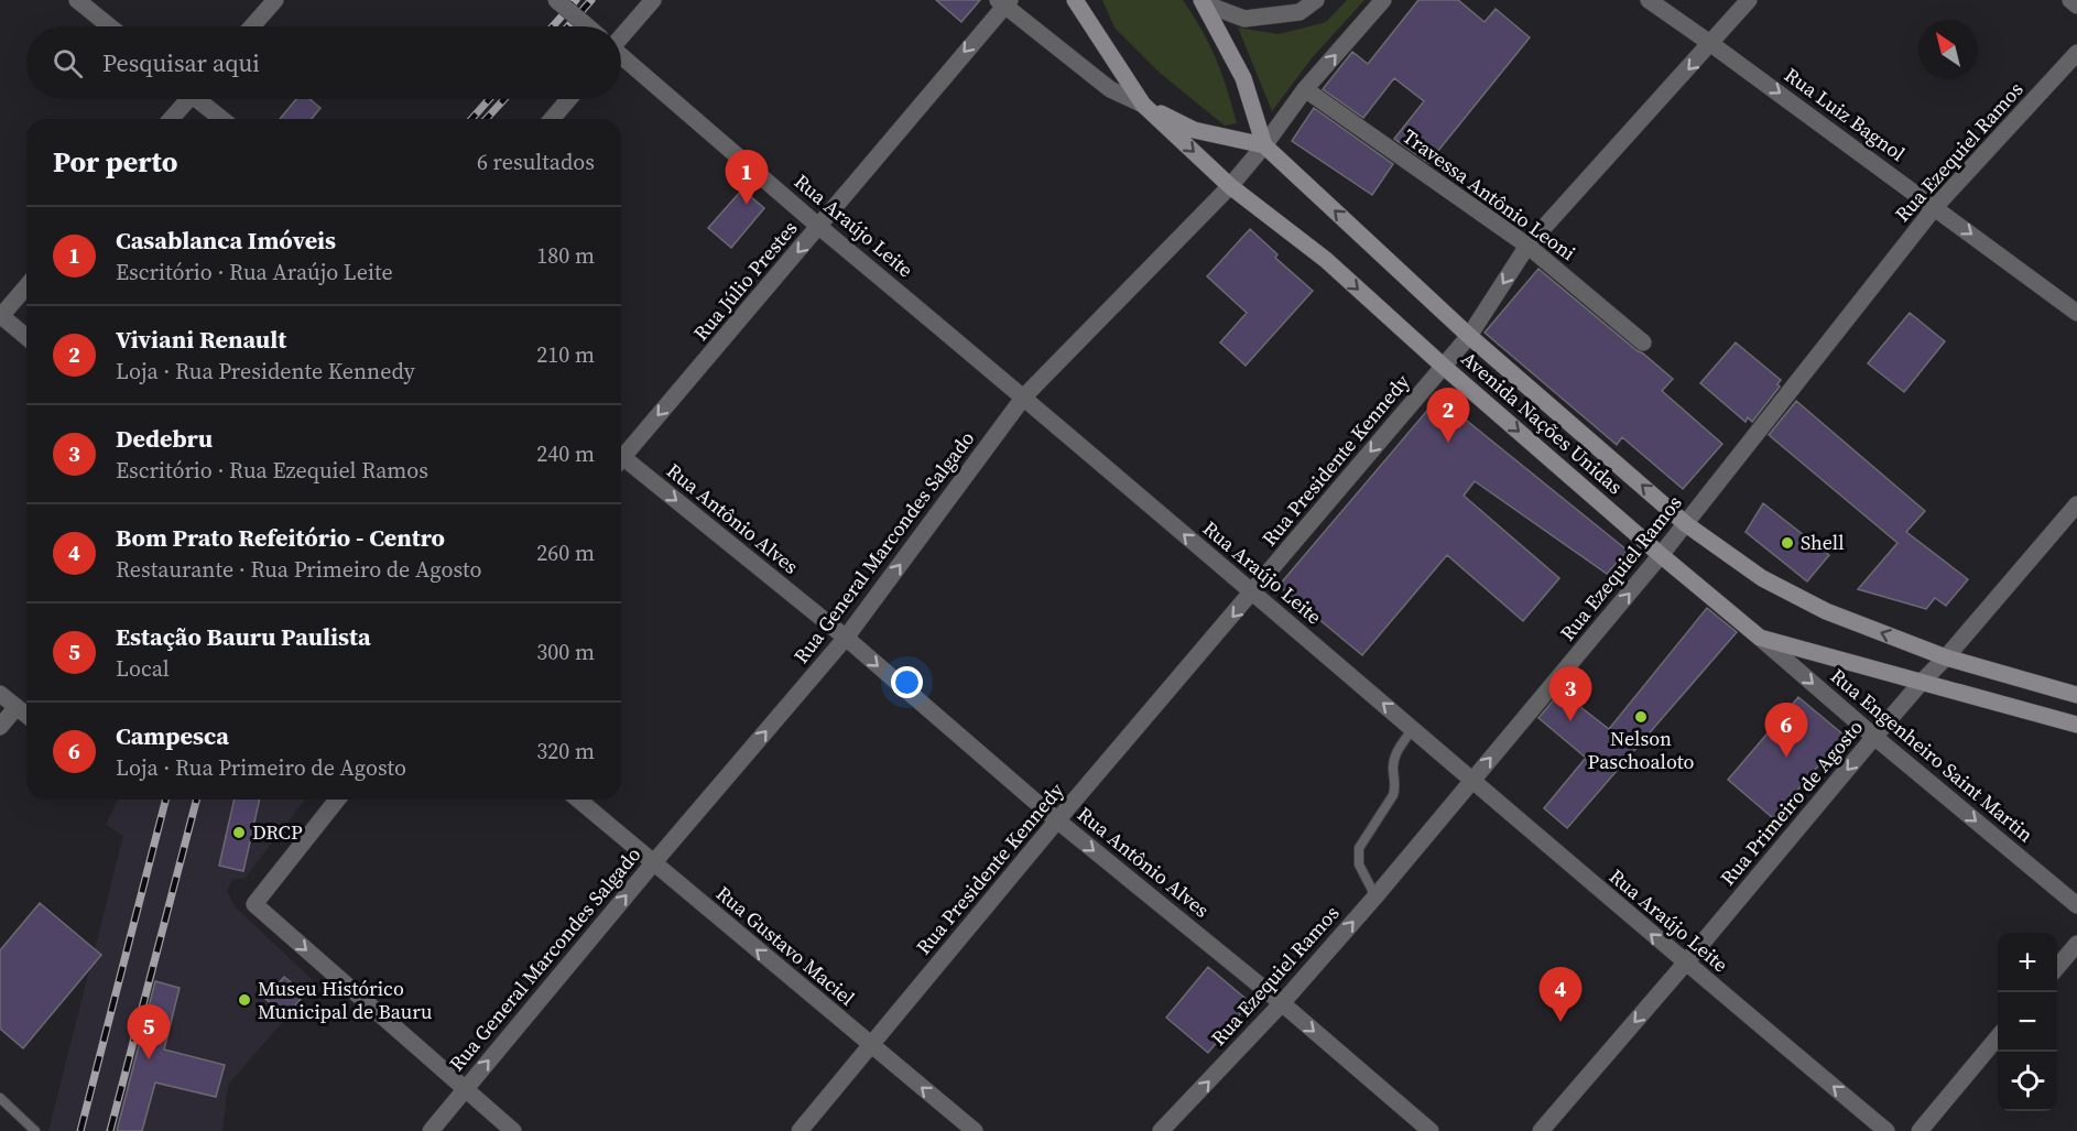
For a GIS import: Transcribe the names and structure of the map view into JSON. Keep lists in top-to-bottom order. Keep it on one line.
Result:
{"streets":{"main road":["Avenida Nações Unidas"],"street":["Rua Luiz Bagnol","Rua Ezequiel Ramos","Travessa Antônio Leoni","Rua Araújo Leite","Rua Júlio Prestes","Rua Presidente Kennedy","Rua Antônio Alves","Rua General Marcondes Salgado","Rua Engenheiro Saint Martin","Rua Primeiro de Agosto","Rua Gustavo Maciel"]},"crossings":[["Rua Luiz Bagnol","Rua Ezequiel Ramos"],["Rua Luiz Bagnol","Rua Presidente Kennedy"],["Rua Ezequiel Ramos","Rua Araújo Leite"],["Rua Ezequiel Ramos","Avenida Nações Unidas"],["Rua Ezequiel Ramos","Rua Antônio Alves"],["Travessa Antônio Leoni","Rua Presidente Kennedy"],["Travessa Antônio Leoni","Rua General Marcondes Salgado"],["Rua Araújo Leite","Rua Júlio Prestes"],["Rua Araújo Leite","Rua Presidente Kennedy"],["Rua Araújo Leite","Rua General Marcondes Salgado"],["Rua Araújo Leite","Rua Primeiro de Agosto"],["Avenida Nações Unidas","Rua Presidente Kennedy"],["Avenida Nações Unidas","Rua General Marcondes Salgado"],["Avenida Nações Unidas","Rua Engenheiro Saint Martin"],["Avenida Nações Unidas","Rua Primeiro de Agosto"],["Rua Presidente Kennedy","Rua Antônio Alves"],["Rua Presidente Kennedy","Rua Gustavo Maciel"],["Rua Antônio Alves","Rua General Marcondes Salgado"],["Rua General Marcondes Salgado","Rua Gustavo Maciel"],["Rua Engenheiro Saint Martin","Rua Primeiro de Agosto"]],"one_way":["Rua Luiz Bagnol","Rua Ezequiel Ramos","Rua Araújo Leite","Rua Júlio Prestes","Rua Presidente Kennedy","Rua Antônio Alves","Rua General Marcondes Salgado","Rua Engenheiro Saint Martin","Rua Primeiro de Agosto","Rua Gustavo Maciel"],"places":["Shell","Nelson Paschoaloto","DRCP","Museu Histórico Municipal de Bauru"],"north":"top left","page":{"search":"Pesquisar aqui","heading":["Por perto","6 resultados"],"pins":["1","2","3","6","4","5"],"list":[{"mark":"1","name":"Casablanca Imóveis","note":"Escritório · Rua Araújo Leite","value":"180 m"},{"mark":"2","name":"Viviani Renault","note":"Loja · Rua Presidente Kennedy","value":"210 m"},{"mark":"3","name":"Dedebru","note":"Escritório · Rua Ezequiel Ramos","value":"240 m"},{"mark":"4","name":"Bom Prato Refeitório - Centro","note":"Restaurante · Rua Primeiro de Agosto","value":"260 m"},{"mark":"5","name":"Estação Bauru Paulista","note":"Local","value":"300 m"},{"mark":"6","name":"Campesca","note":"Loja · Rua Primeiro de Agosto","value":"320 m"}],"map_buttons":["+","−"]}}
